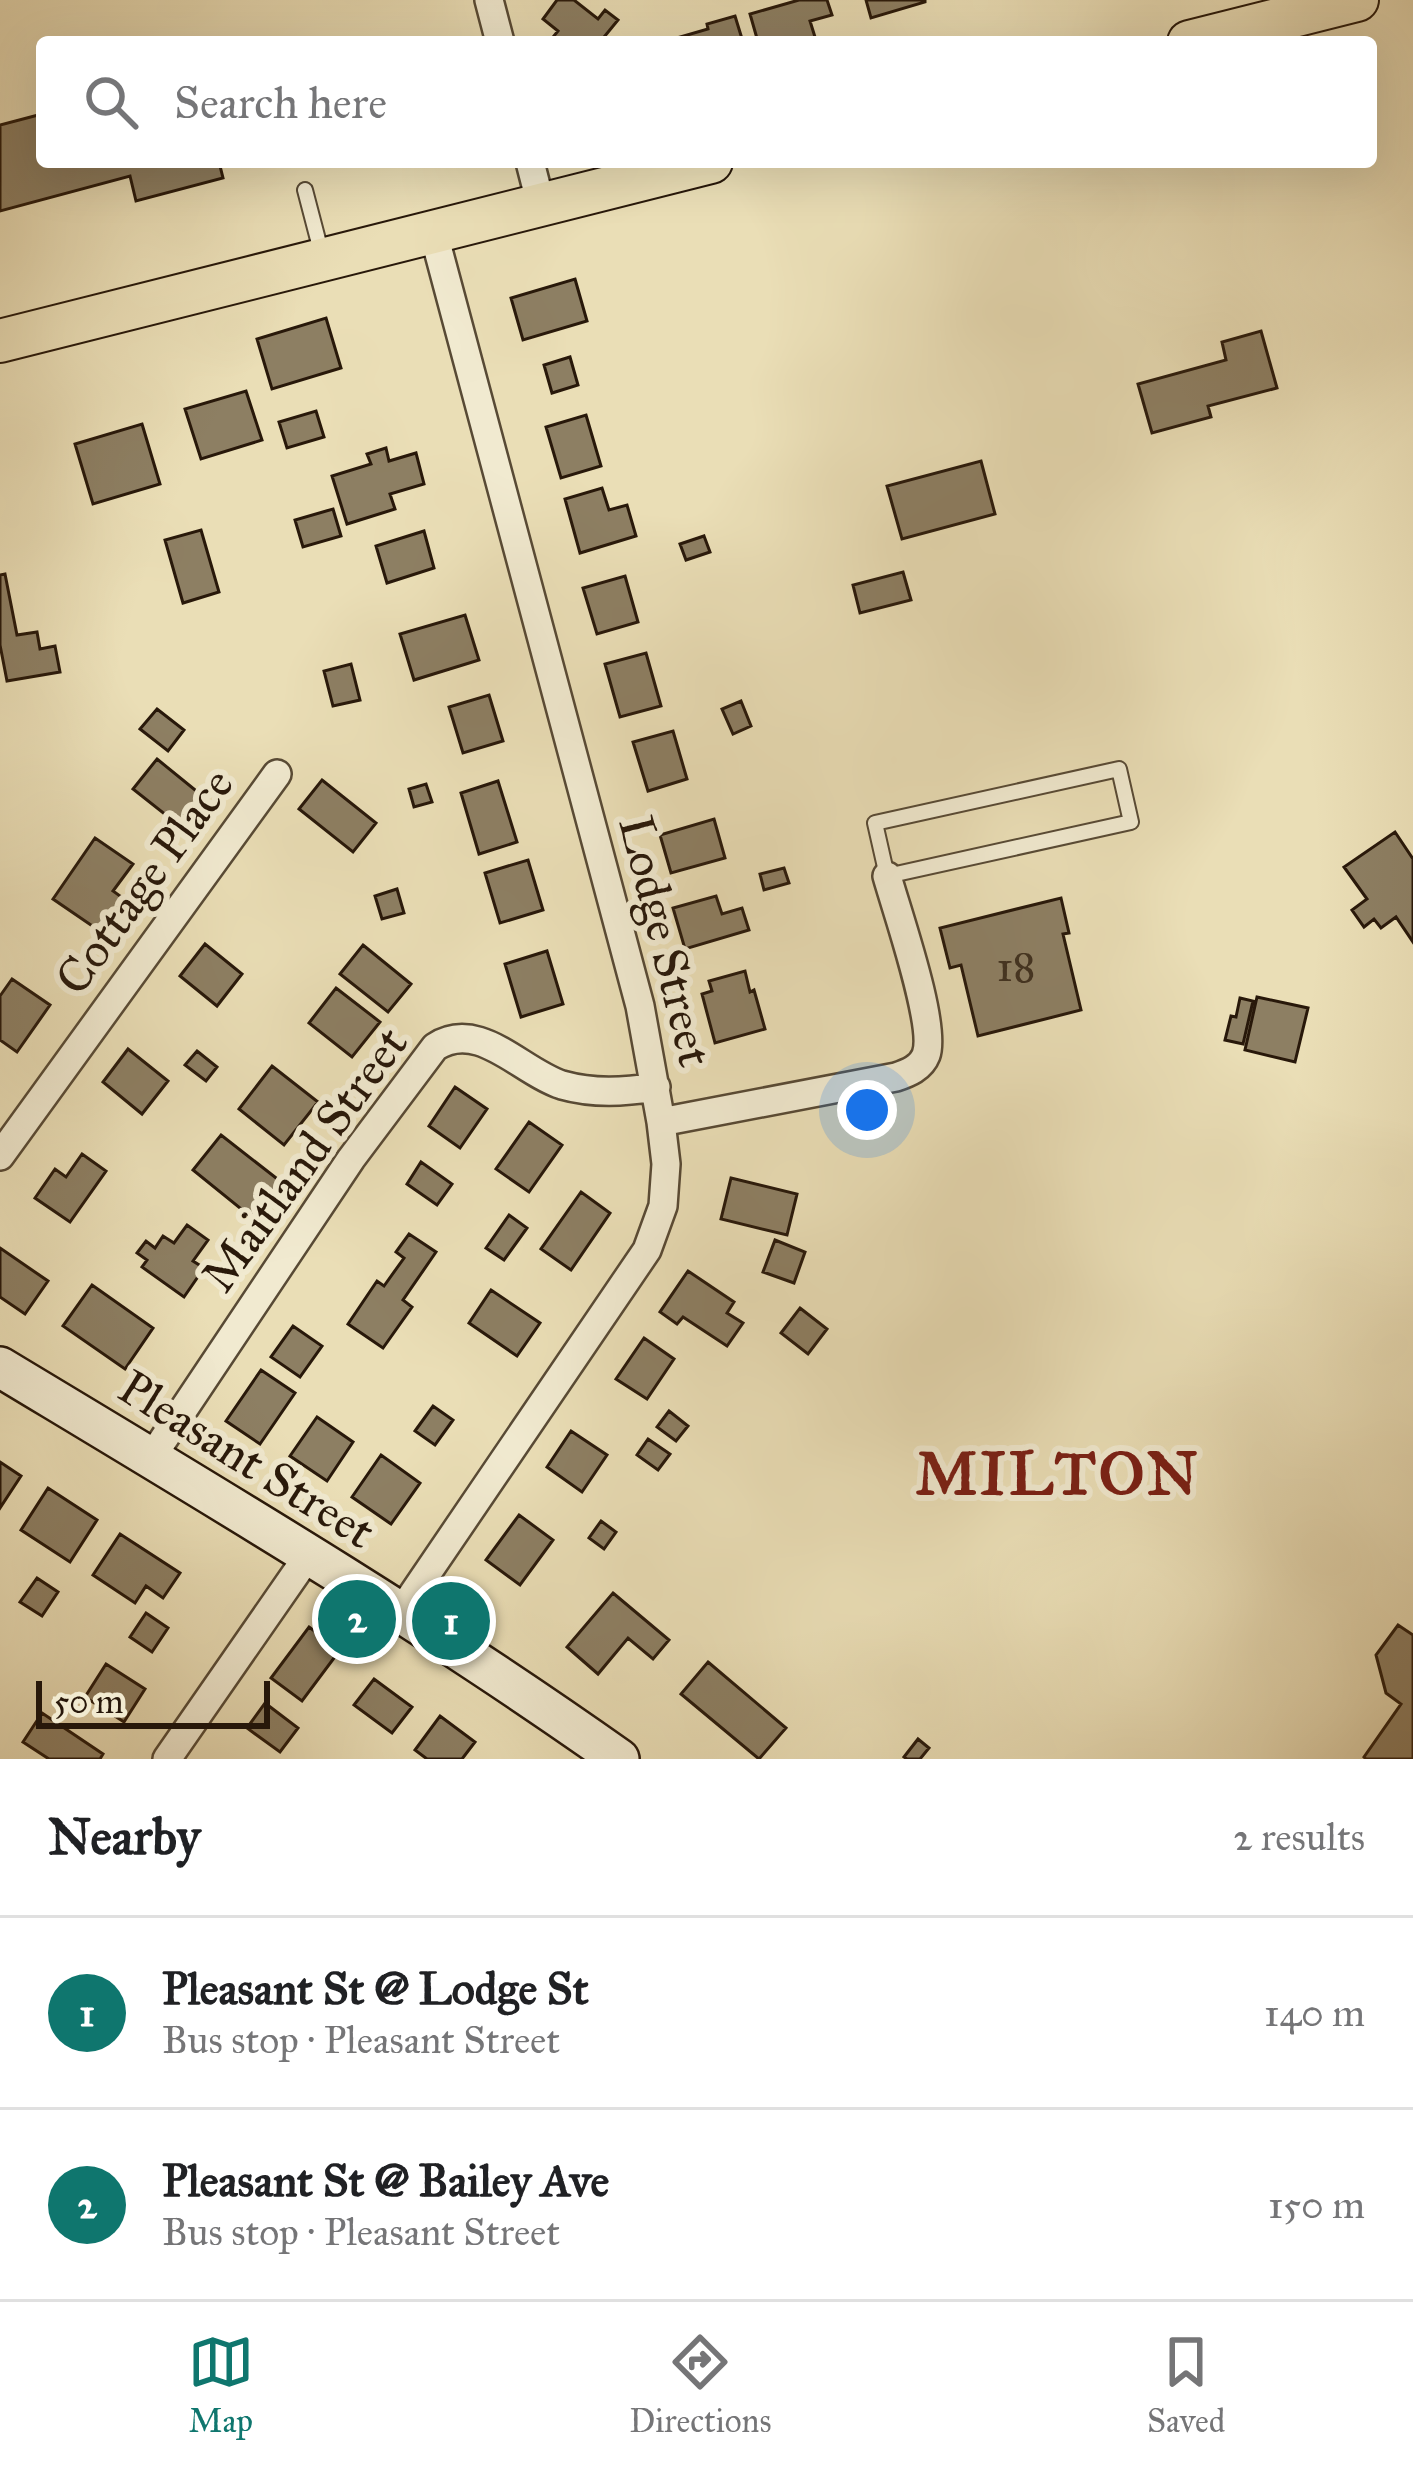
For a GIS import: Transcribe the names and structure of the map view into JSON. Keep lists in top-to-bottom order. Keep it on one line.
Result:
{"streets":{"street":["Cottage Place","Lodge Street","Maitland Street","Pleasant Street"]},"crossings":[["Lodge Street","Maitland Street"],["Lodge Street","Pleasant Street"],["Maitland Street","Pleasant Street"]],"districts":["MILTON"],"house_numbers":["18"],"scale_bar":"50 m","page":{"search":"Search here","pins":["2","1"],"scale":"50 m","heading":["Nearby","2 results"],"list":[{"mark":"1","name":"Pleasant St @ Lodge St","note":"Bus stop · Pleasant Street","value":"140 m"},{"mark":"2","name":"Pleasant St @ Bailey Ave","note":"Bus stop · Pleasant Street","value":"150 m"}],"nav":["Map","Directions","Saved"]}}
